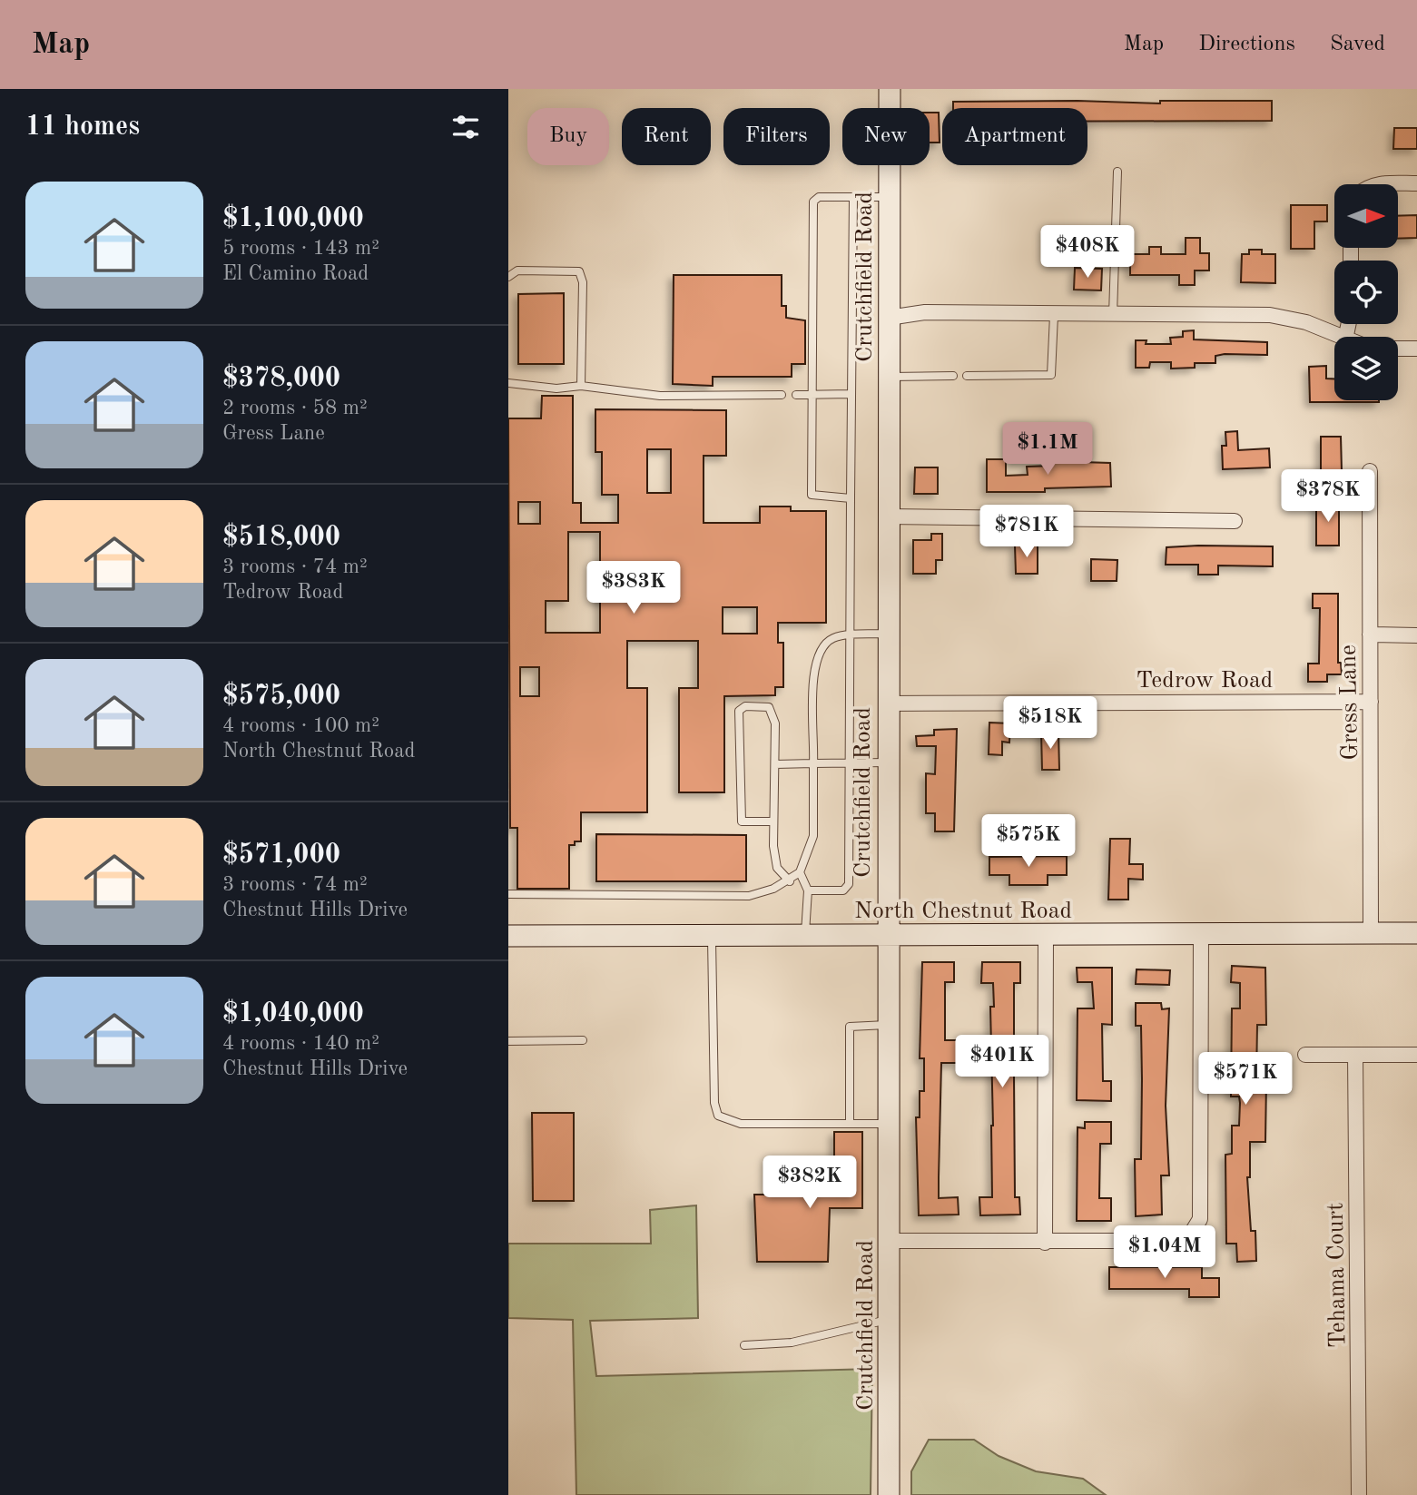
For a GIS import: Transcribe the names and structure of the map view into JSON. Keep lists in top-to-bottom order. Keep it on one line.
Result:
{"streets":{"street":["Crutchfield Road","Tedrow Road","Gress Lane","North Chestnut Road","Tehama Court"]},"crossings":[["Crutchfield Road","Tedrow Road"],["Crutchfield Road","North Chestnut Road"],["Tedrow Road","Gress Lane"],["Gress Lane","North Chestnut Road"]],"north":"right","page":{"header":"Map","nav":["Map","Directions","Saved"],"heading":"11 homes","chip":["Buy","Rent","Filters","New","Apartment"],"list":[{"name":"$1,100,000","note":"5 rooms · 143 m² · El Camino Road"},{"name":"$378,000","note":"2 rooms · 58 m² · Gress Lane"},{"name":"$518,000","note":"3 rooms · 74 m² · Tedrow Road"},{"name":"$575,000","note":"4 rooms · 100 m² · North Chestnut Road"},{"name":"$571,000","note":"3 rooms · 74 m² · Chestnut Hills Drive"},{"name":"$1,040,000","note":"4 rooms · 140 m² · Chestnut Hills Drive"}],"price":["$408K","$1.1M","$378K","$781K","$383K","$518K","$575K","$401K","$571K","$382K","$1.04M"]}}
